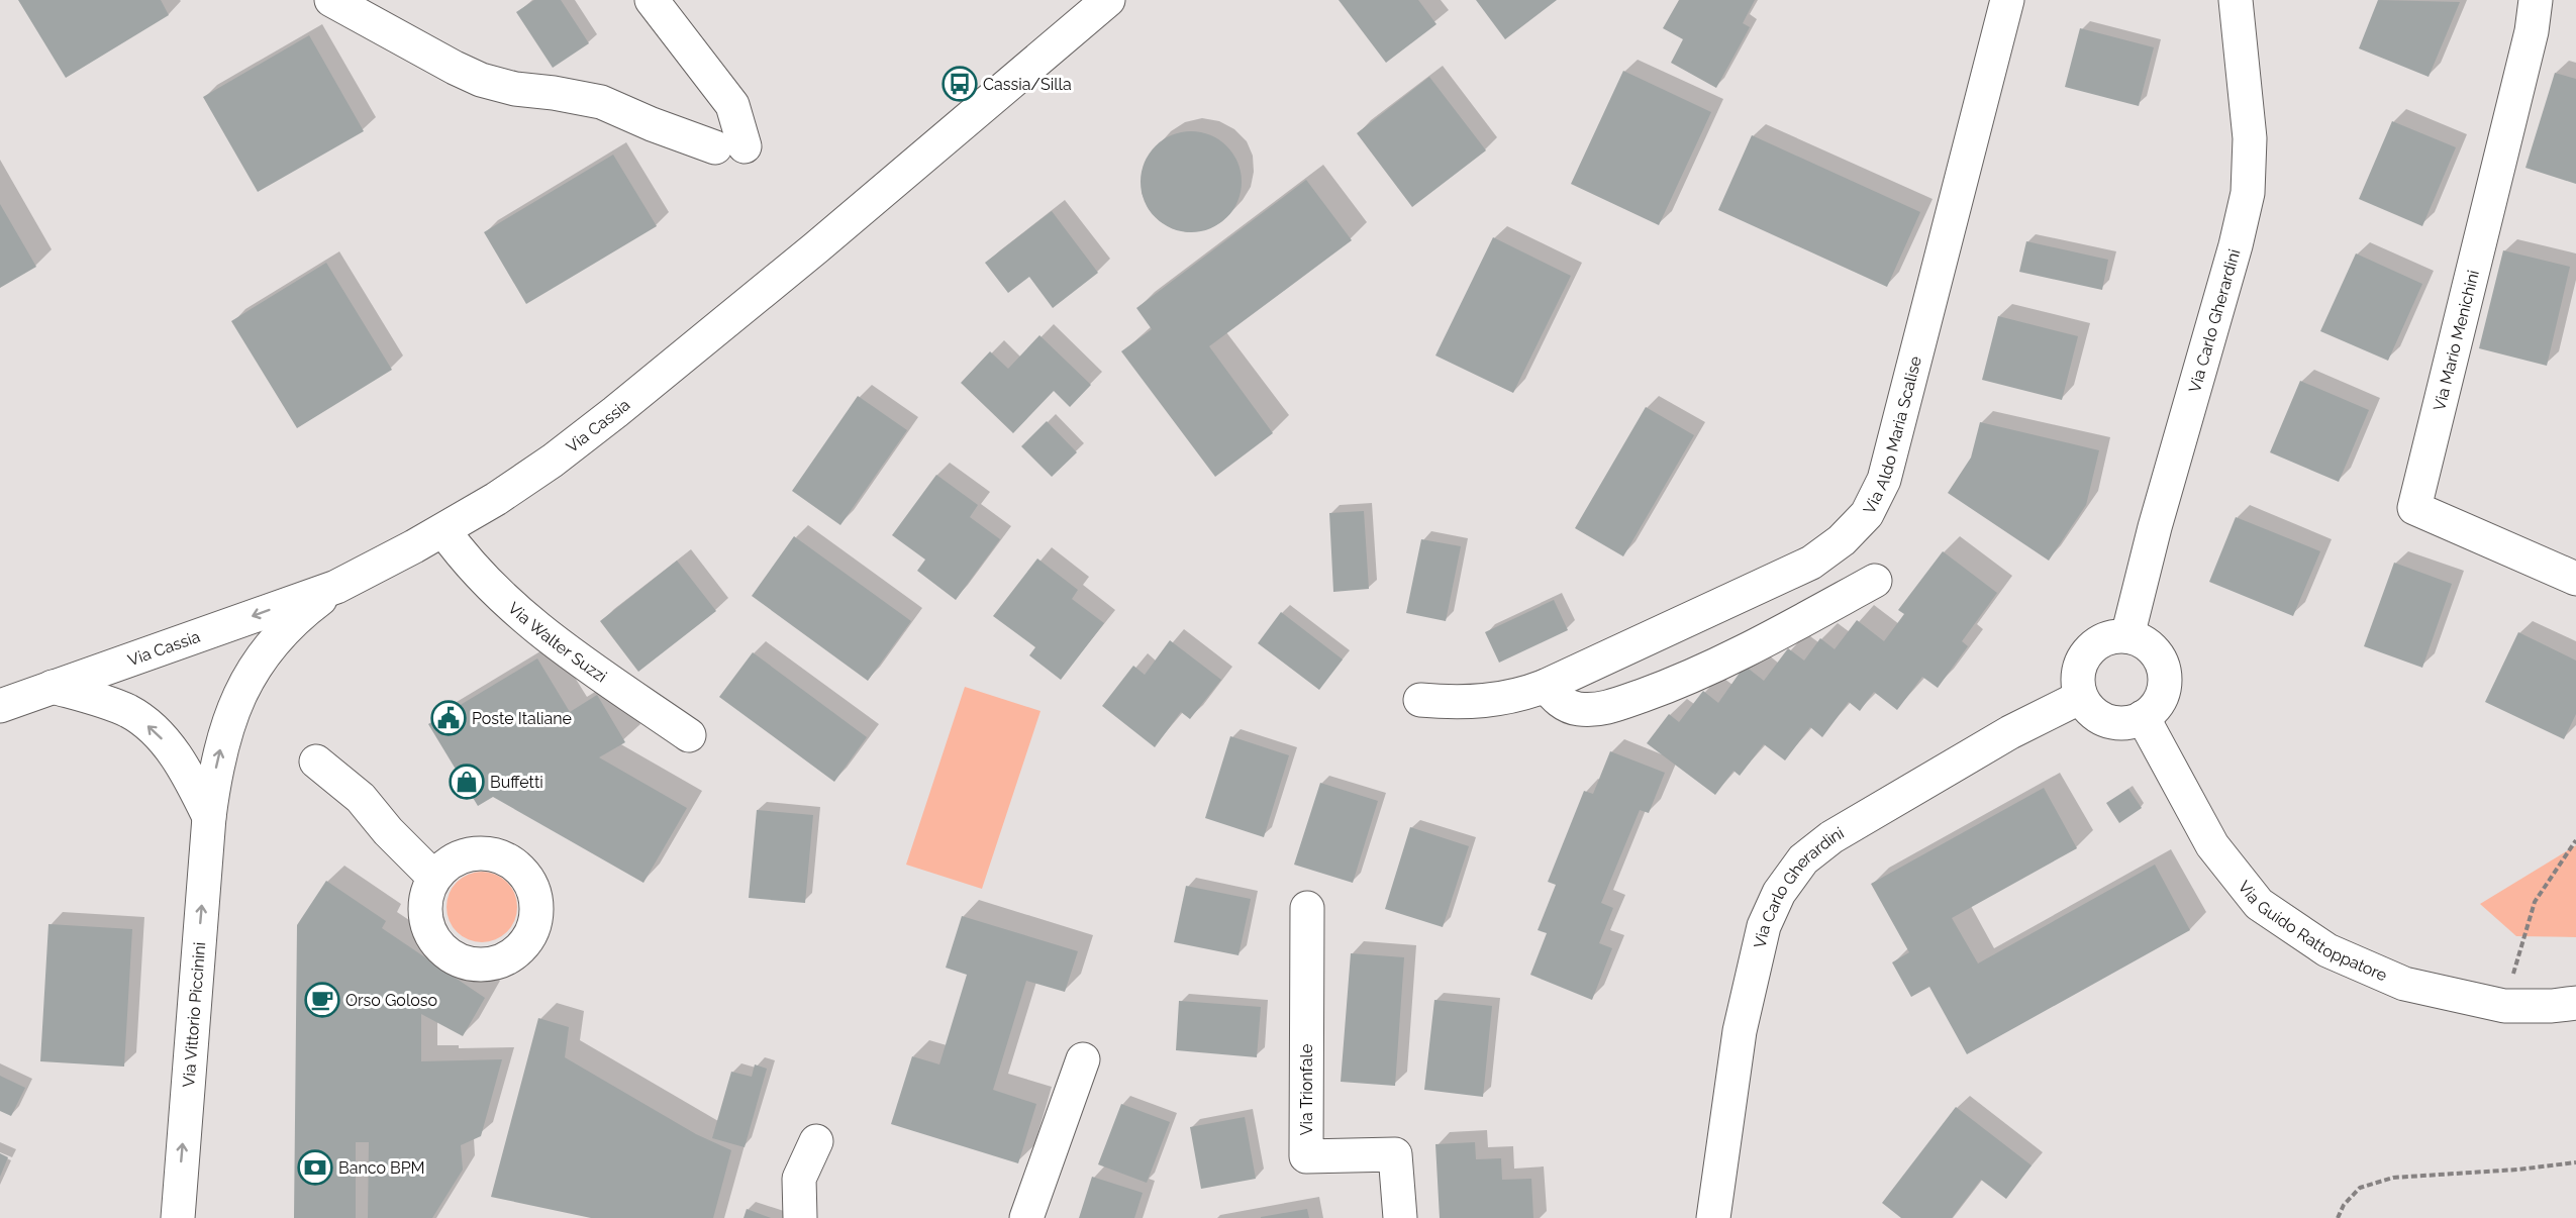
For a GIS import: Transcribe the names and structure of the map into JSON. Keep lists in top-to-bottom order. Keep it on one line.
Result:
{"streets":{"street":["Via Carlo Gherardini","Via Mario Menichini","Via Cassia","Via Aldo Maria Scalise","Via Walter Suzzi","Via Guido Rattoppatore","Via Vittorio Piccinini","Via Trionfale"]},"crossings":[["Via Carlo Gherardini","Via Guido Rattoppatore"],["Via Cassia","Via Walter Suzzi"],["Via Cassia","Via Vittorio Piccinini"]],"one_way":["Via Vittorio Piccinini"],"places":{"bus stop":["Cassia/Silla"],"public building":["Poste Italiane"],"shop":["Buffetti"],"cafe":["Orso Goloso"],"bank":["Banco BPM"]}}
